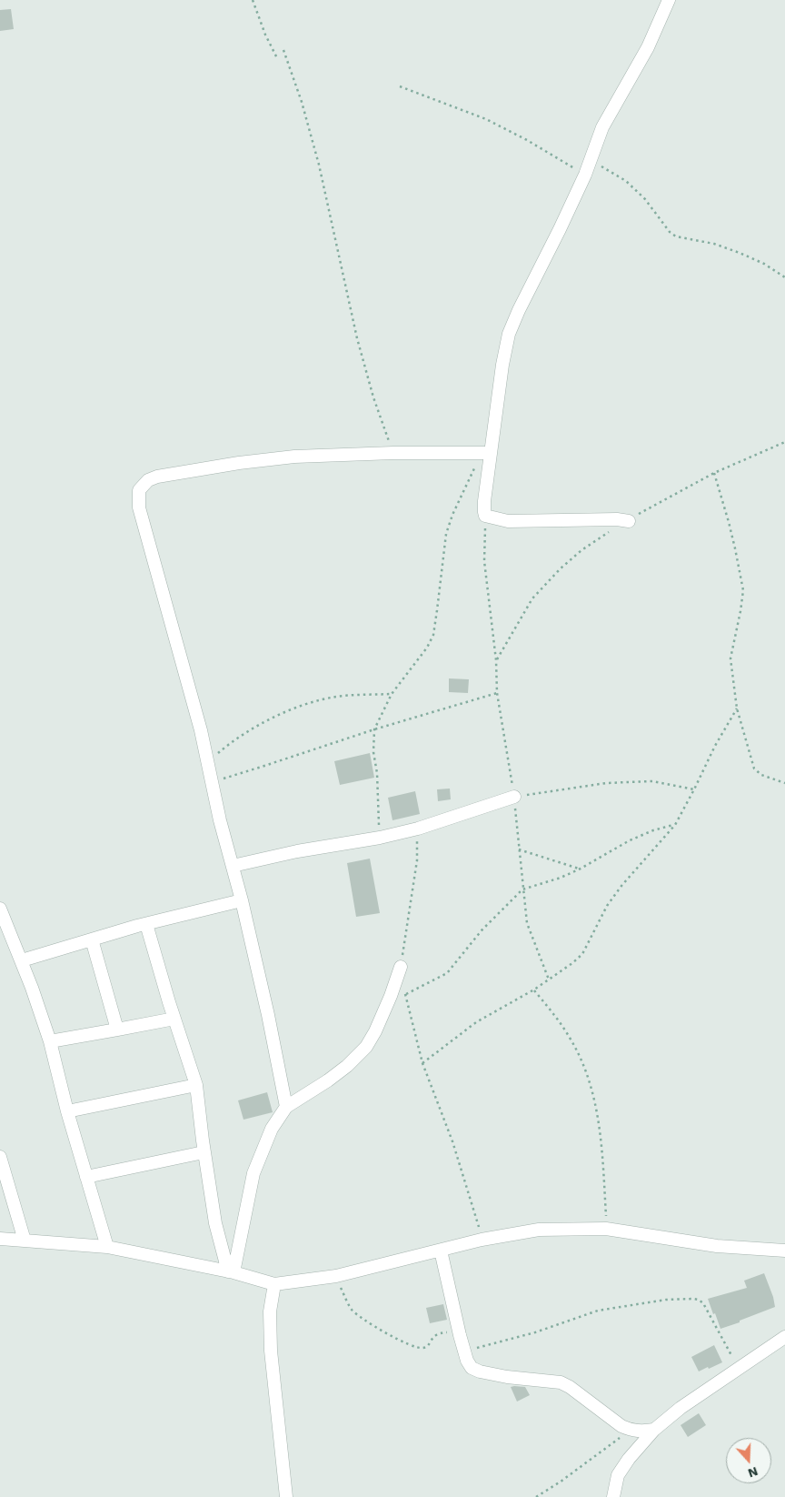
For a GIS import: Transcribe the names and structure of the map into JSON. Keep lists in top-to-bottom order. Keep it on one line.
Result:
{"north":"bottom"}
